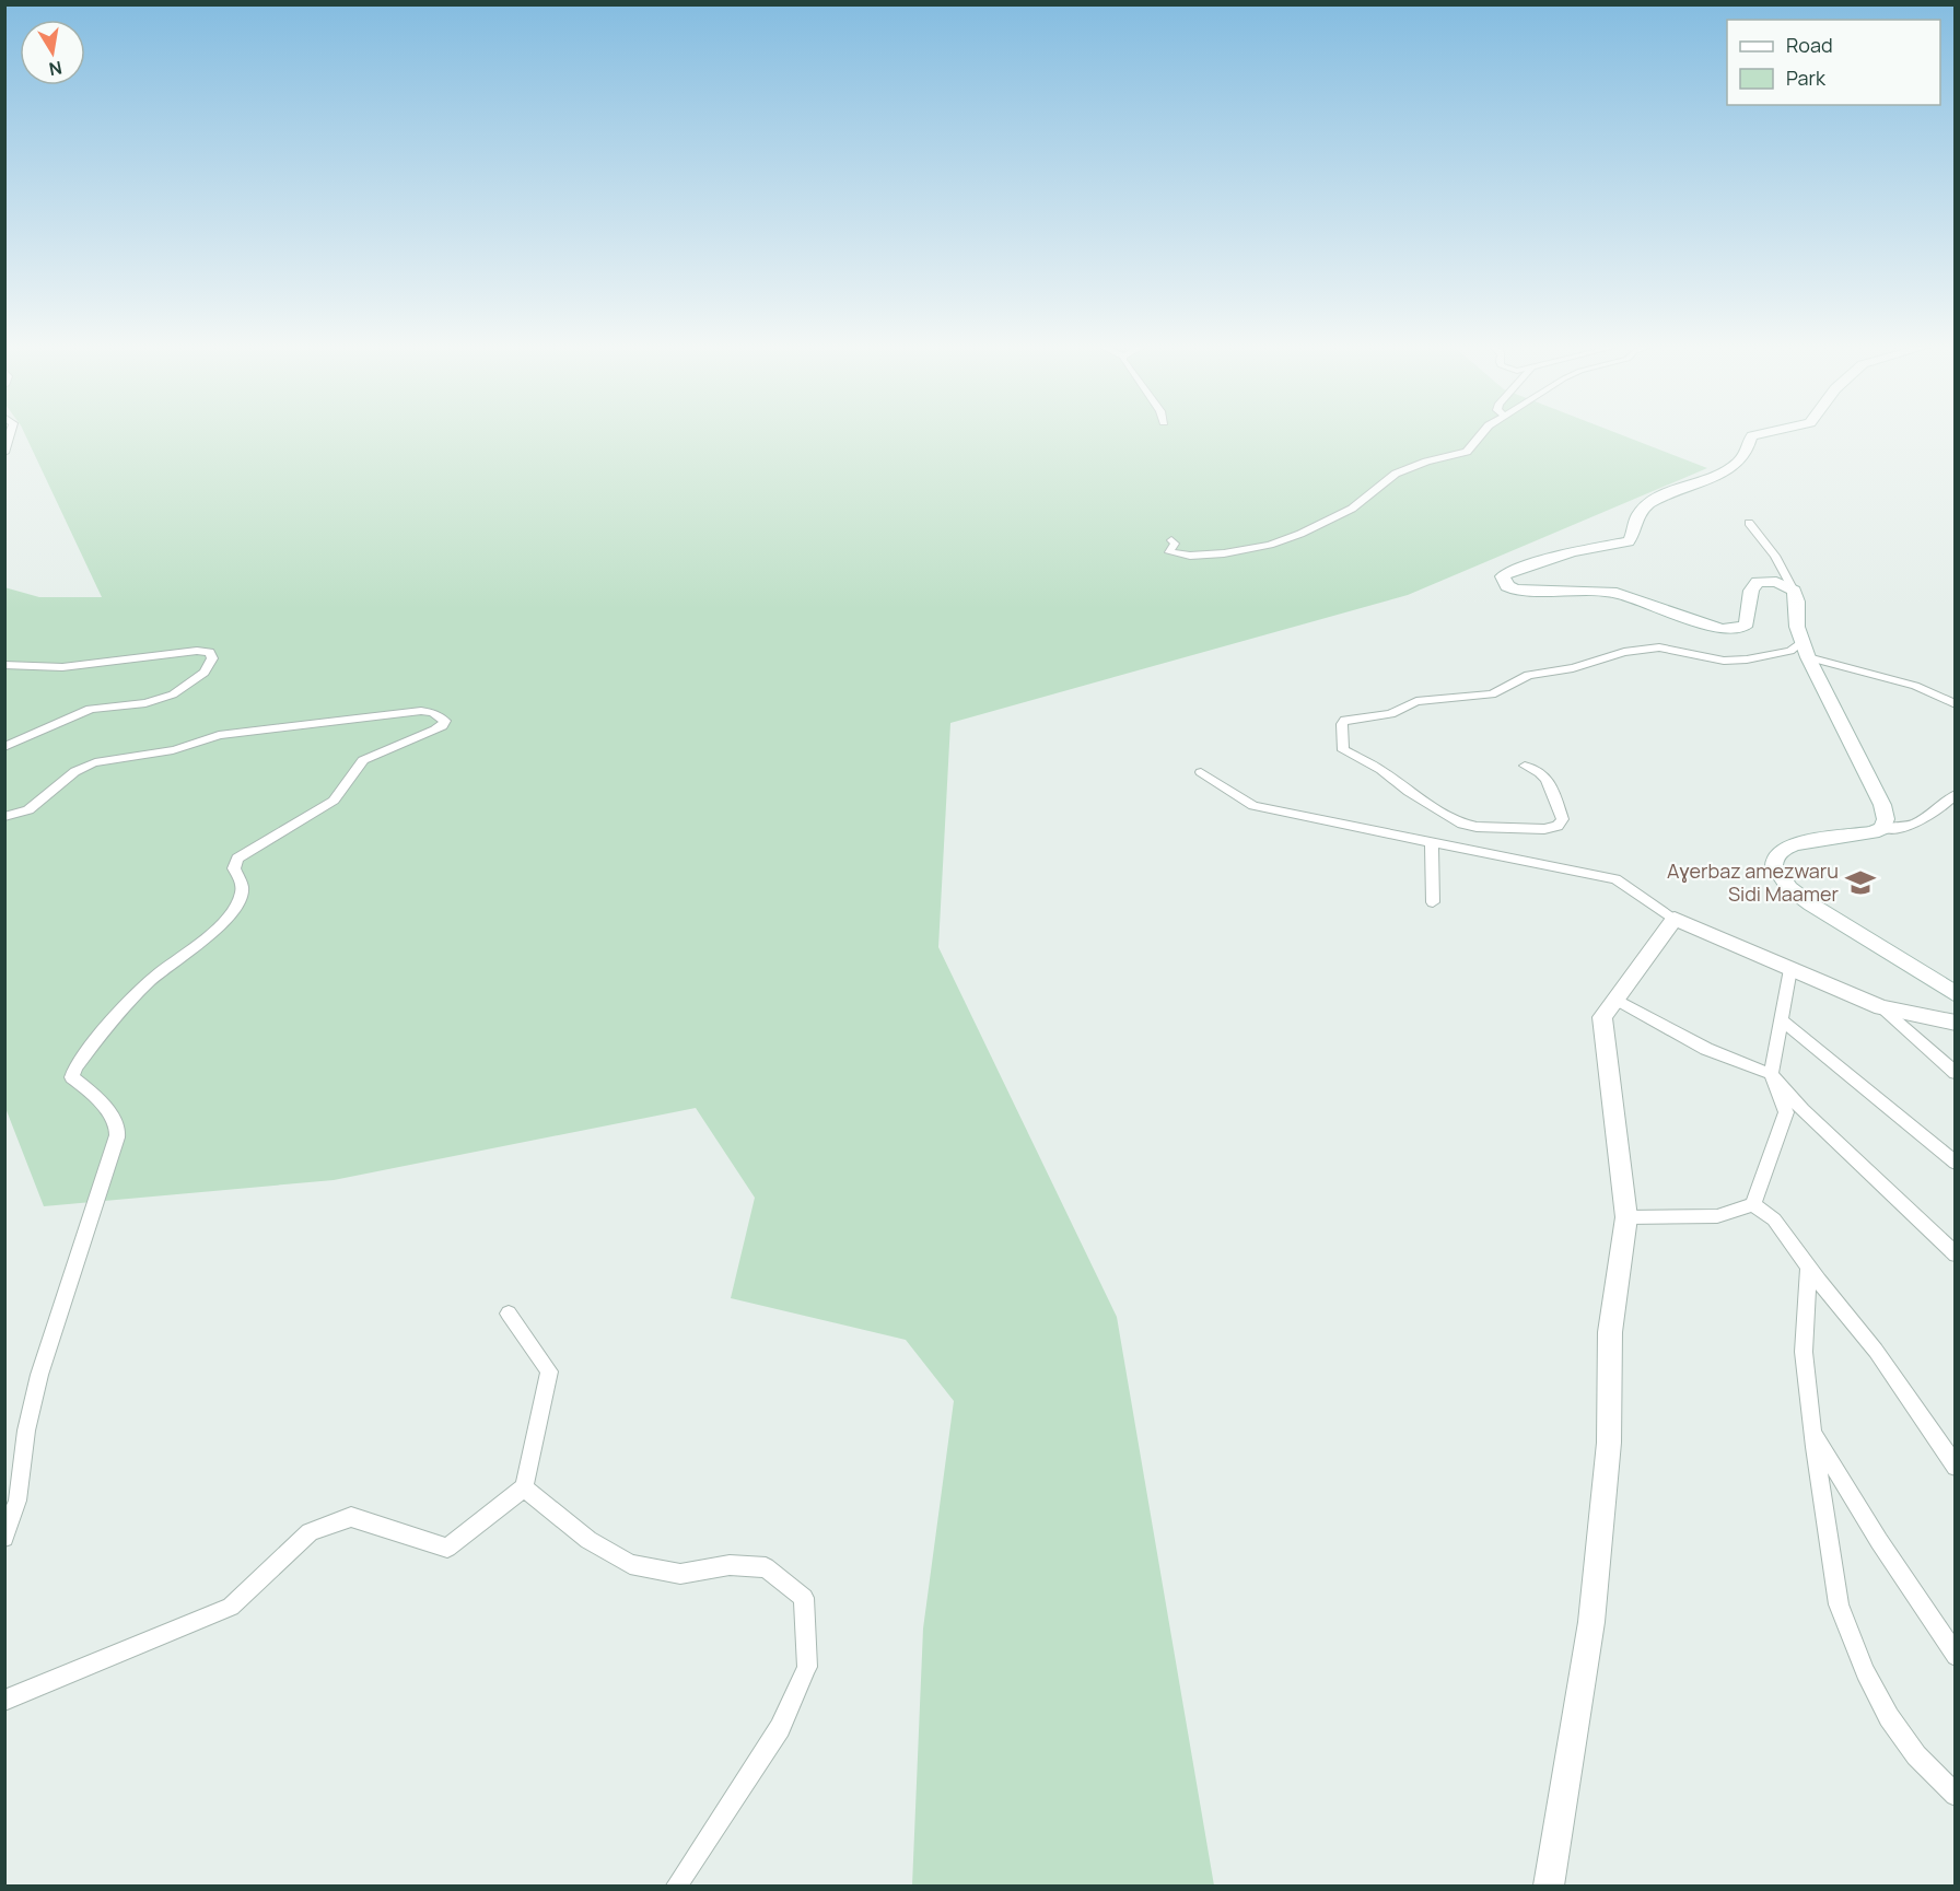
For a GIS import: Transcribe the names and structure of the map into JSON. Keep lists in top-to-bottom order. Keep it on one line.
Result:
{"places":{"school or university":["Aɣerbaz amezwaru Sidi Maamer"]},"legend":["Road","Park"],"north":"bottom"}
